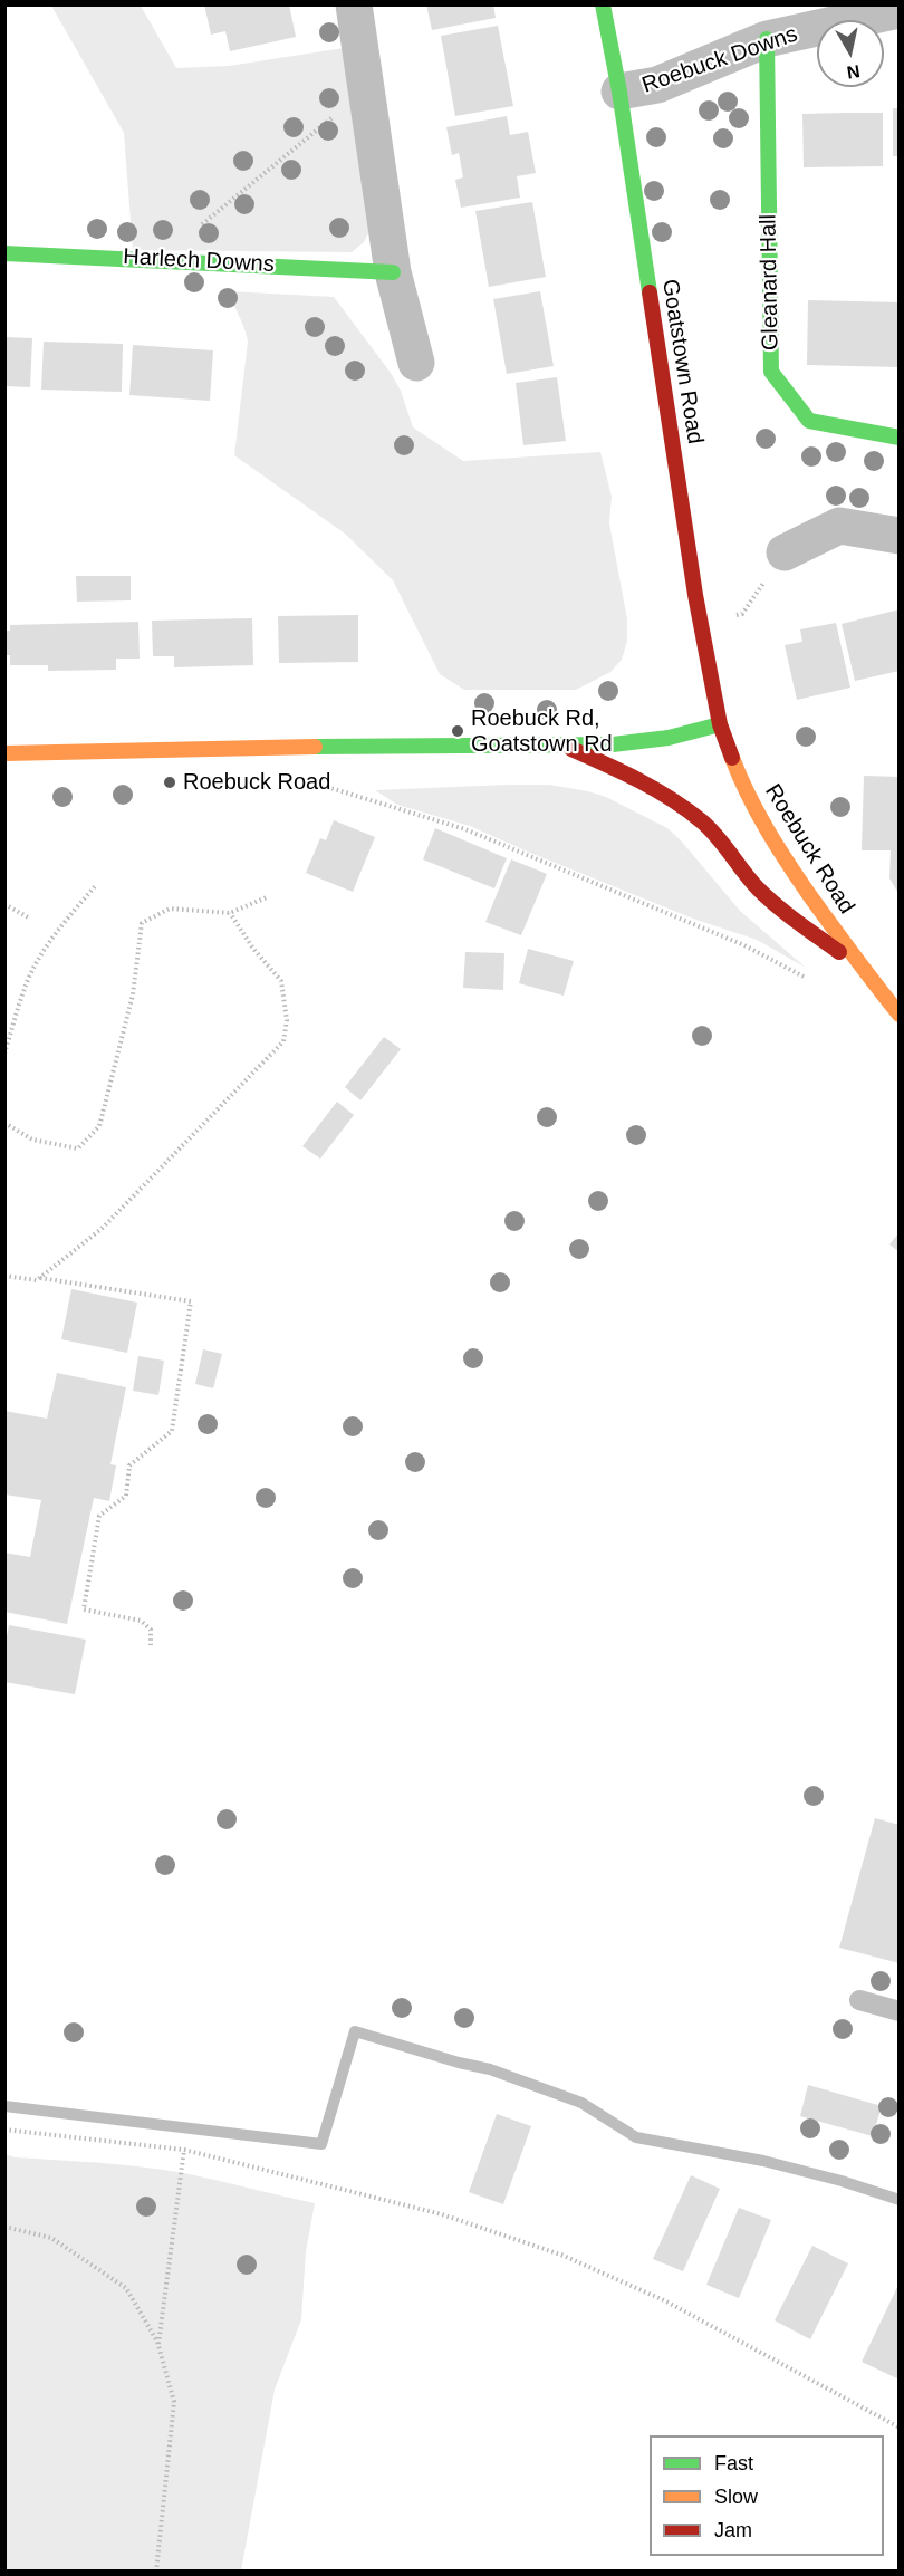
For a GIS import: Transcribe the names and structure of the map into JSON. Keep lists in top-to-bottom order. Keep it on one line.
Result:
{"streets":{"street":["Roebuck Downs","Harlech Downs","Gleanard Hall","Goatstown Road","Roebuck Road"]},"crossings":[["Roebuck Downs","Gleanard Hall"],["Roebuck Downs","Goatstown Road"],["Goatstown Road","Roebuck Road"]],"places":["Roebuck Rd, Goatstown Rd","Roebuck Road"],"legend":["Fast","Slow","Jam"],"north":"bottom"}
